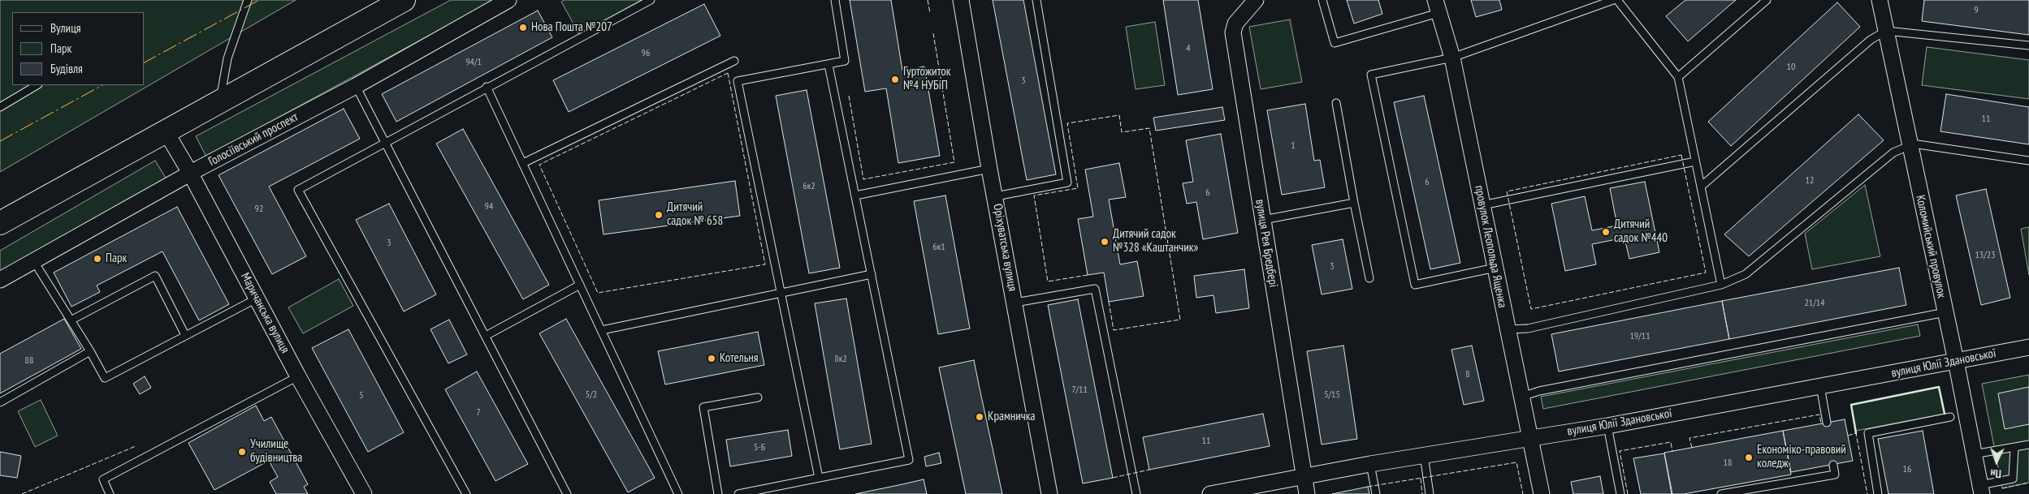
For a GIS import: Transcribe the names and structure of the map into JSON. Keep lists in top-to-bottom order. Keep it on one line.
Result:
{"streets":{"street":["Голосіївський проспект","вулиця Рея Бредбері","провулок Леопольда Ященка","Коломийський провулок","Оріхуватська вулиця","Маричанська вулиця","вулиця Юлії Здановської"]},"crossings":[["Голосіївський проспект","Маричанська вулиця"],["вулиця Рея Бредбері","вулиця Юлії Здановської"],["провулок Леопольда Ященка","вулиця Юлії Здановської"],["Коломийський провулок","вулиця Юлії Здановської"]],"places":["Нова Пошта №207","Гуртожиток №4 НУБіП","Дитячий садок № 658","Дитячий садок №440","Дитячий садок №328 «Каштанчик»","Парк","Котельня","Крамничка","Училище будівництва","Економіко-правовий коледж"],"house_numbers":["9","4","96","94/1","10","3","11","1","12","6","6к2","6","94","92","3","6к1","13/23","3","21/14","19/11","8к2","88","8","7/11","5/2","5/15","5","7","11","5-Б","18","16"],"legend":["Вулиця","Парк","Будівля"],"north":"bottom"}
